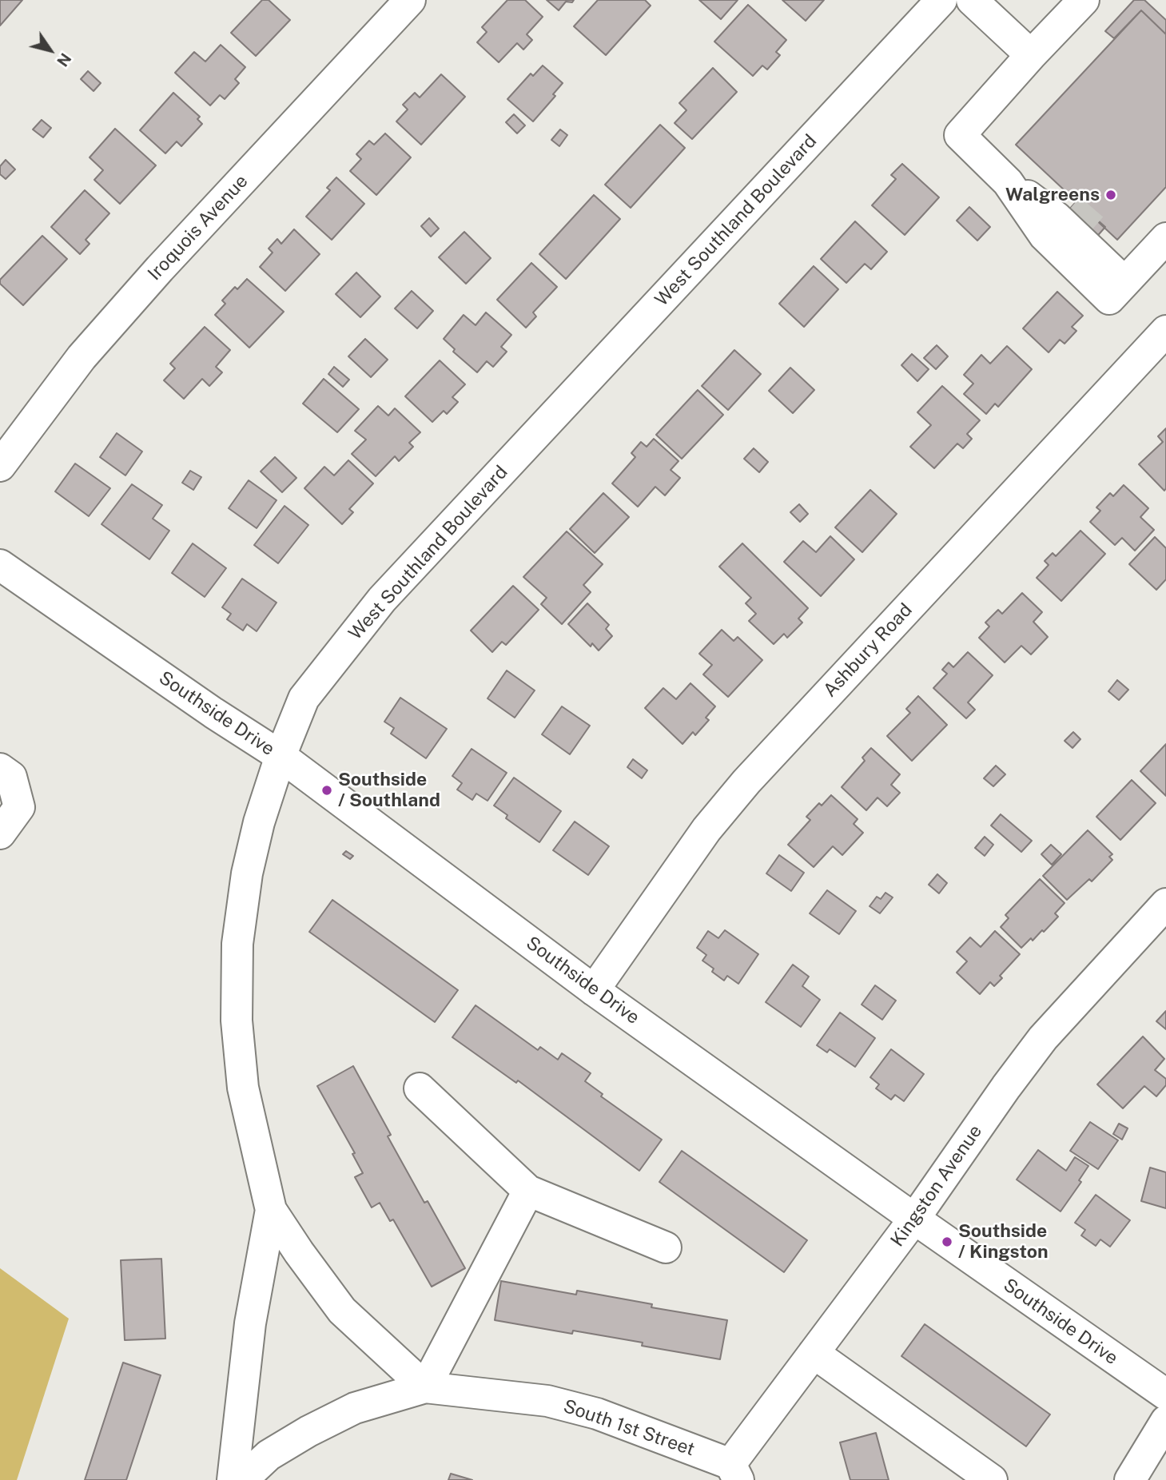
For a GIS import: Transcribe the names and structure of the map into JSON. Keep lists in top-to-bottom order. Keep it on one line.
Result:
{"streets":{"street":["West Southland Boulevard","Iroquois Avenue","Ashbury Road","Southside Drive","Kingston Avenue","South 1st Street"]},"crossings":[["West Southland Boulevard","Southside Drive"],["Ashbury Road","Southside Drive"],["Southside Drive","Kingston Avenue"],["Kingston Avenue","South 1st Street"]],"places":["Walgreens","Southside / Southland","Southside / Kingston"],"north":"bottom right"}
